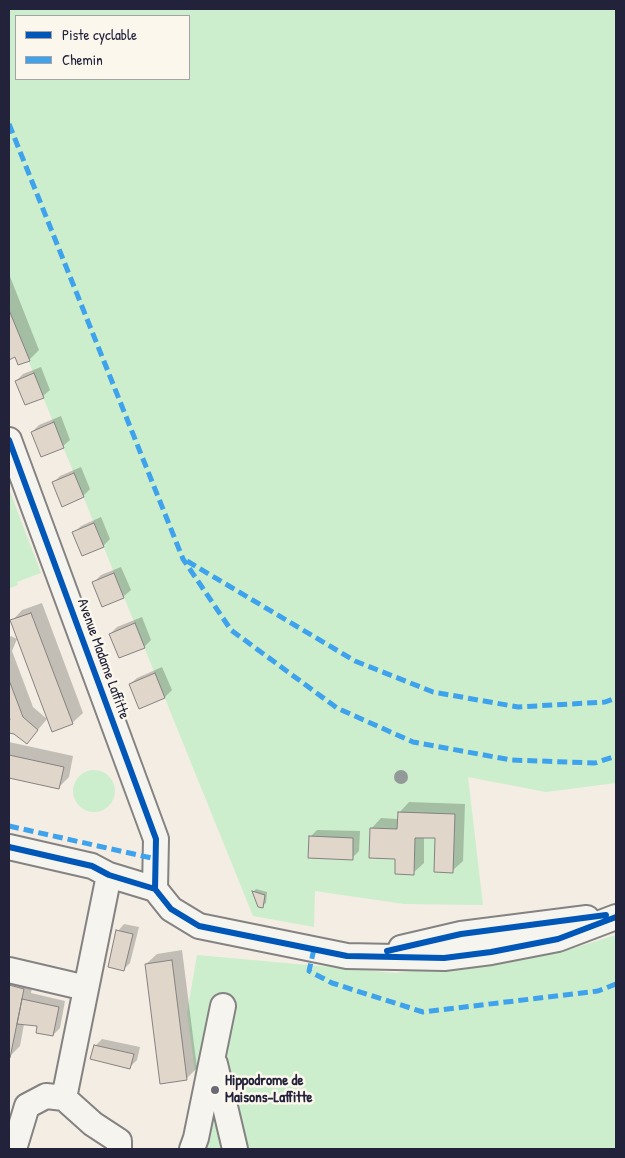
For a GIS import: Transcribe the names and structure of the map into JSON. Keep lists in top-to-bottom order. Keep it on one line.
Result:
{"streets":{"street":["Avenue Madame Laffitte"]},"places":["Hippodrome de Maisons-Laffitte"],"legend":["Piste cyclable","Chemin"]}
